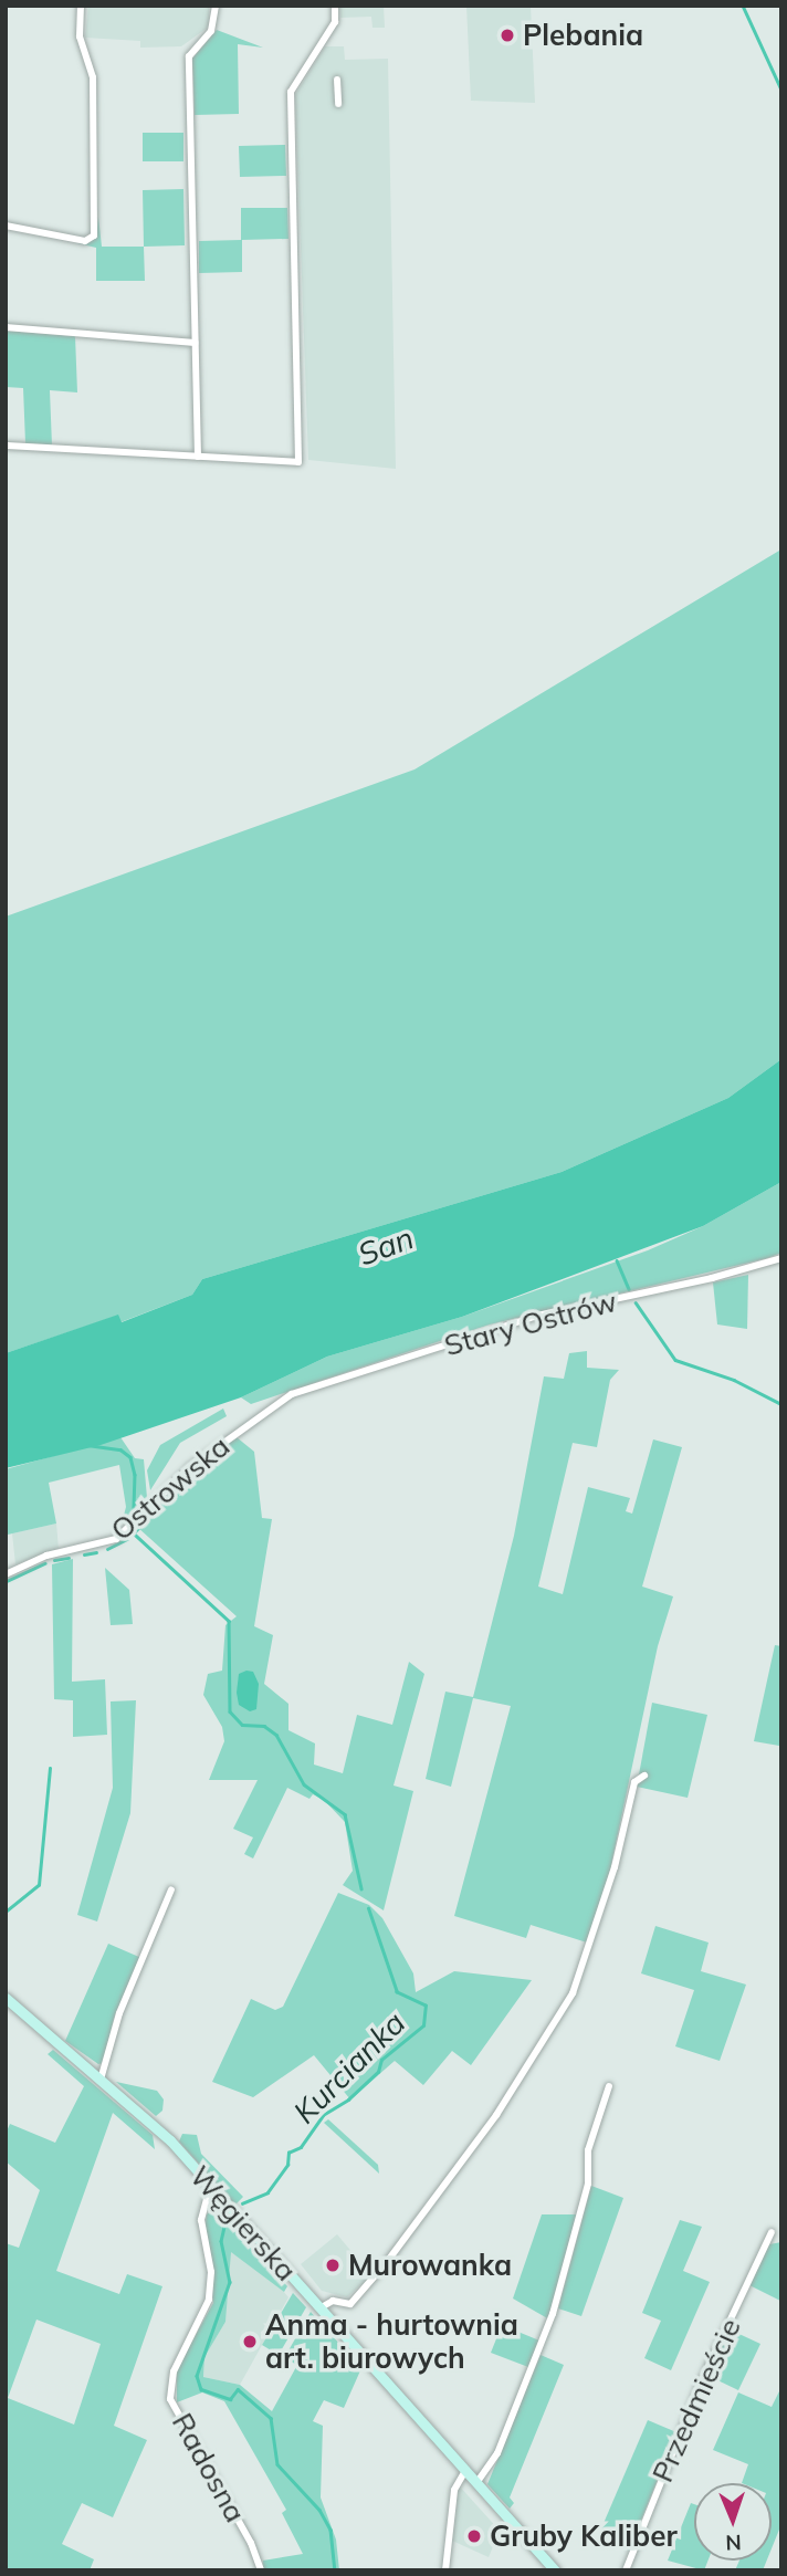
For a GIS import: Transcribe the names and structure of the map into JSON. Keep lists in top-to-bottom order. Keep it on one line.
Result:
{"streets":{"main road":["Węgierska"],"street":["Stary Ostrów","Ostrowska","Przedmieście","Radosna"]},"crossings":[["Stary Ostrów","Ostrowska"],["Węgierska","Radosna"]],"water":["San","Kurcianka"],"places":["Plebania","Murowanka","Anma - hurtownia art. biurowych","Gruby Kaliber"],"north":"bottom"}
